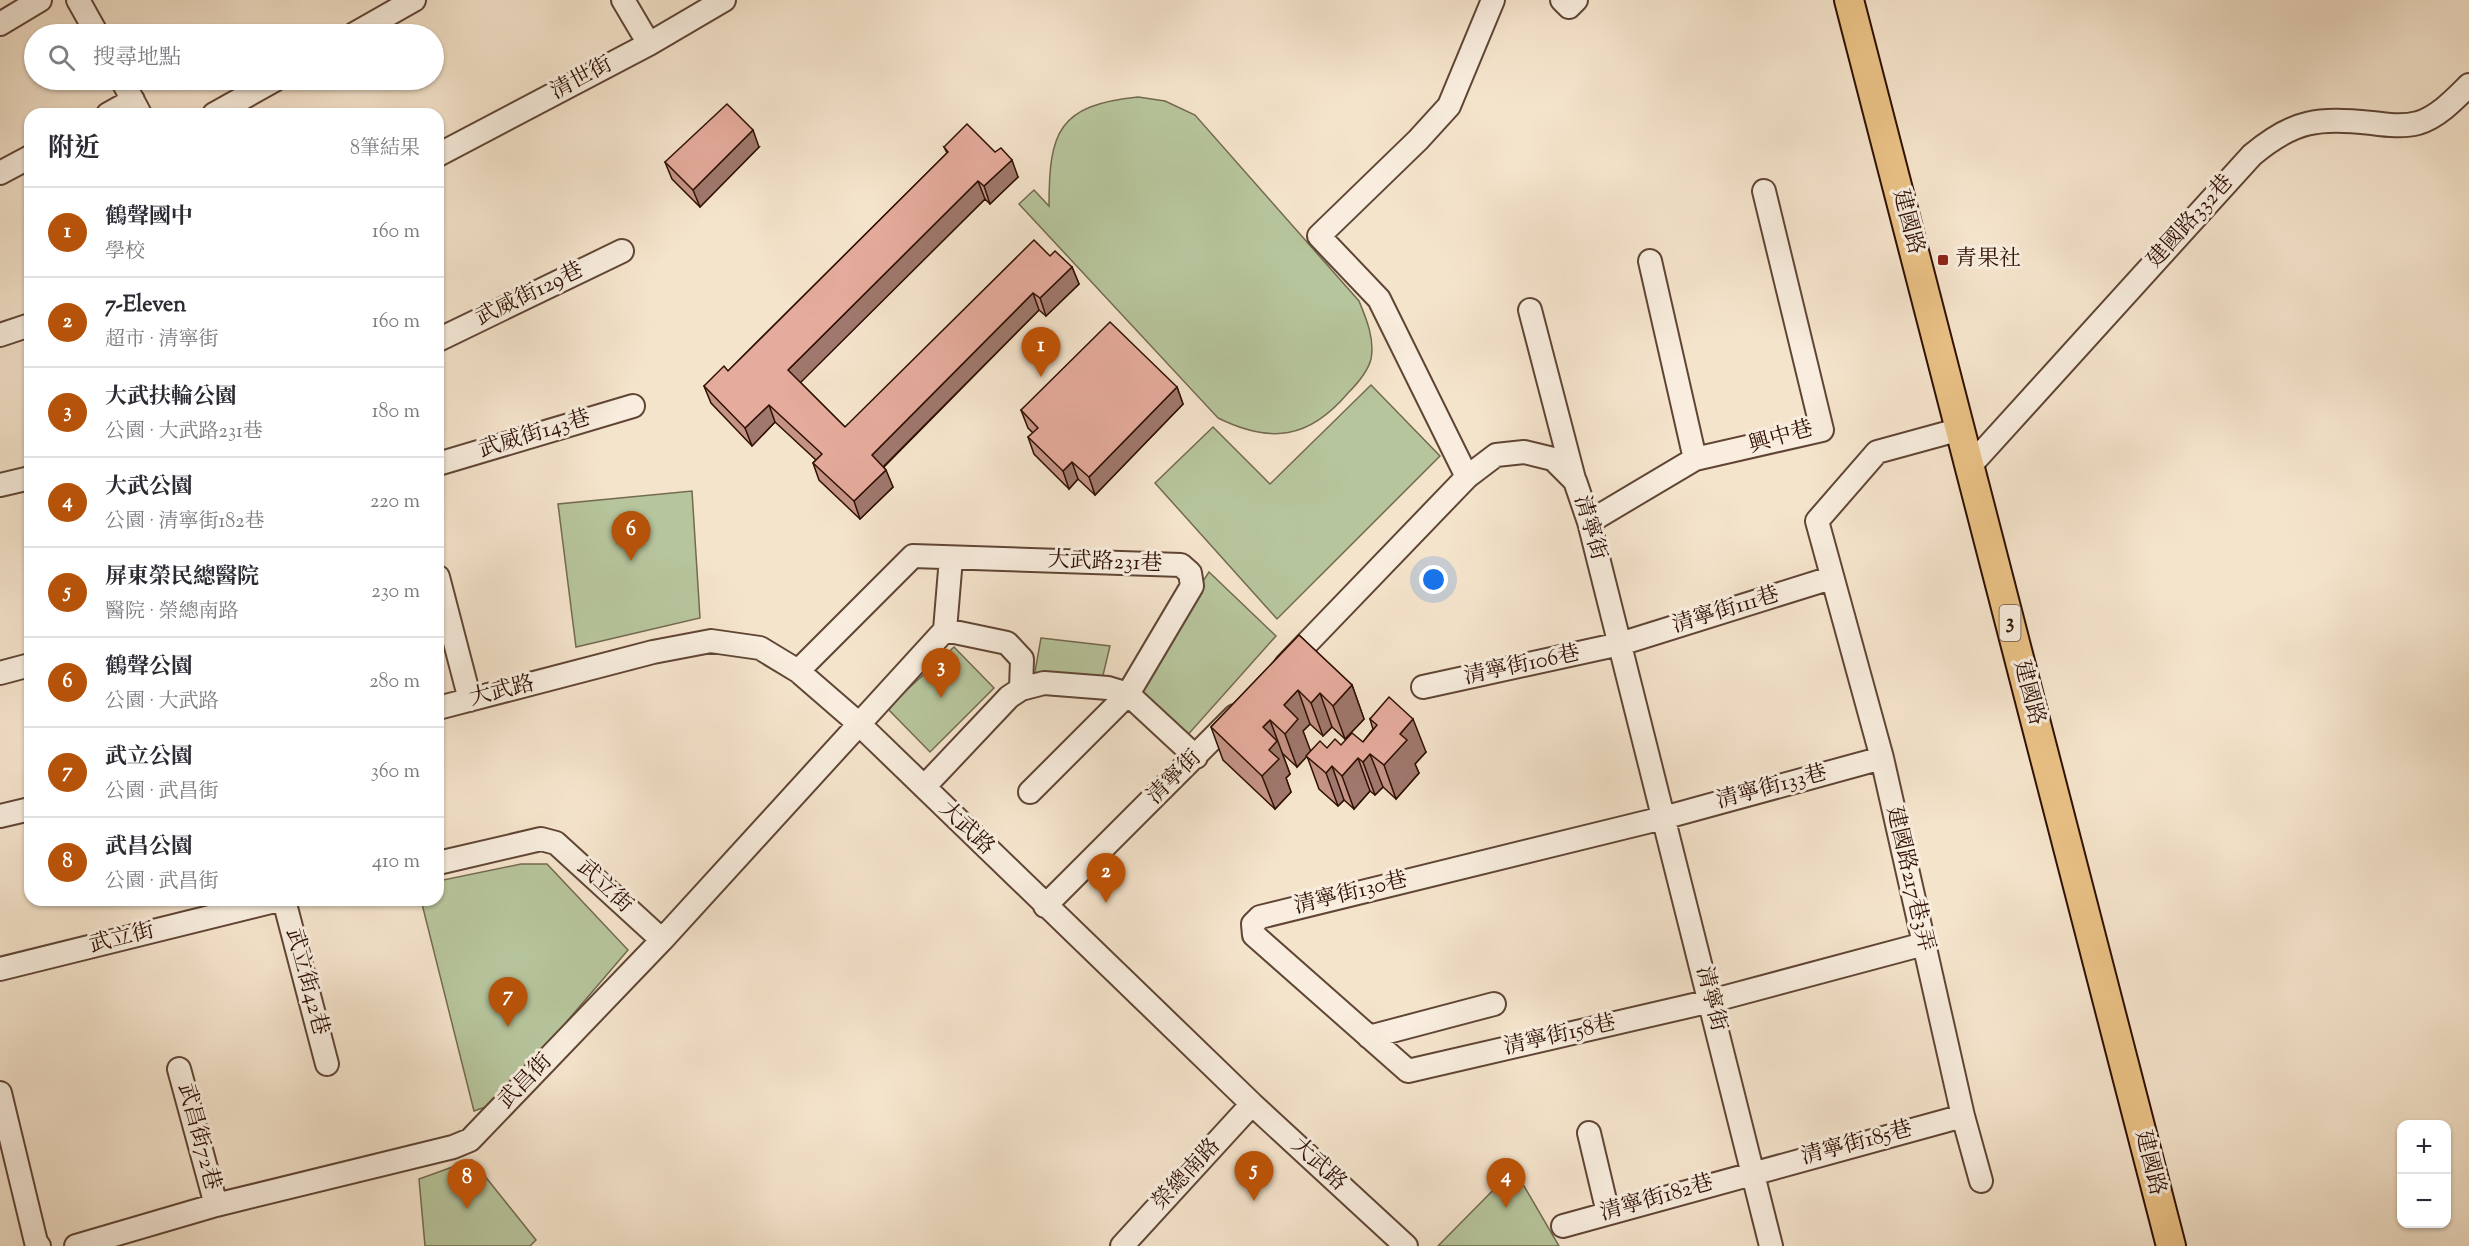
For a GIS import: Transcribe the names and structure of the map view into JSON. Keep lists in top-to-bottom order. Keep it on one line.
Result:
{"streets":{"main road":["建國路","3"],"street":["清世街","建國路332巷","武威街129巷","武威街143巷","興中巷","清寧街","大武路231巷","清寧街111巷","清寧街106巷","大武路","清寧街133巷","建國路217巷3弄","武立街","清寧街130巷","武立街42巷","清寧街158巷","武昌街","武昌街72巷","清寧街185巷","榮總南路","清寧街182巷"]},"crossings":[["建國路","建國路332巷"],["建國路","建國路217巷3弄"],["興中巷","清寧街"],["清寧街","清寧街111巷"],["清寧街","清寧街106巷"],["清寧街","大武路"],["清寧街","清寧街133巷"],["清寧街","清寧街130巷"],["清寧街","清寧街158巷"],["清寧街","清寧街185巷"],["清寧街","清寧街182巷"],["大武路231巷","大武路"],["清寧街111巷","清寧街106巷"],["清寧街111巷","建國路217巷3弄"],["大武路","武昌街"],["大武路","榮總南路"],["清寧街133巷","建國路217巷3弄"],["清寧街133巷","清寧街130巷"],["建國路217巷3弄","清寧街158巷"],["建國路217巷3弄","清寧街185巷"],["武立街","武昌街"],["清寧街130巷","清寧街158巷"],["武昌街","武昌街72巷"],["清寧街185巷","清寧街182巷"]],"places":{"transit":["青果社"]},"page":{"search":"搜尋地點","heading":["附近","8筆結果"],"list":[{"mark":"1","name":"鶴聲國中","note":"學校","value":"160 m"},{"mark":"2","name":"7-Eleven","note":"超市 · 清寧街","value":"160 m"},{"mark":"3","name":"大武扶輪公園","note":"公園 · 大武路231巷","value":"180 m"},{"mark":"4","name":"大武公園","note":"公園 · 清寧街182巷","value":"220 m"},{"mark":"5","name":"屏東榮民總醫院","note":"醫院 · 榮總南路","value":"230 m"},{"mark":"6","name":"鶴聲公園","note":"公園 · 大武路","value":"280 m"},{"mark":"7","name":"武立公園","note":"公園 · 武昌街","value":"360 m"},{"mark":"8","name":"武昌公園","note":"公園 · 武昌街","value":"410 m"}],"pins":["1","6","3","2","7","5","4","8"],"map_buttons":["+","−"]}}
